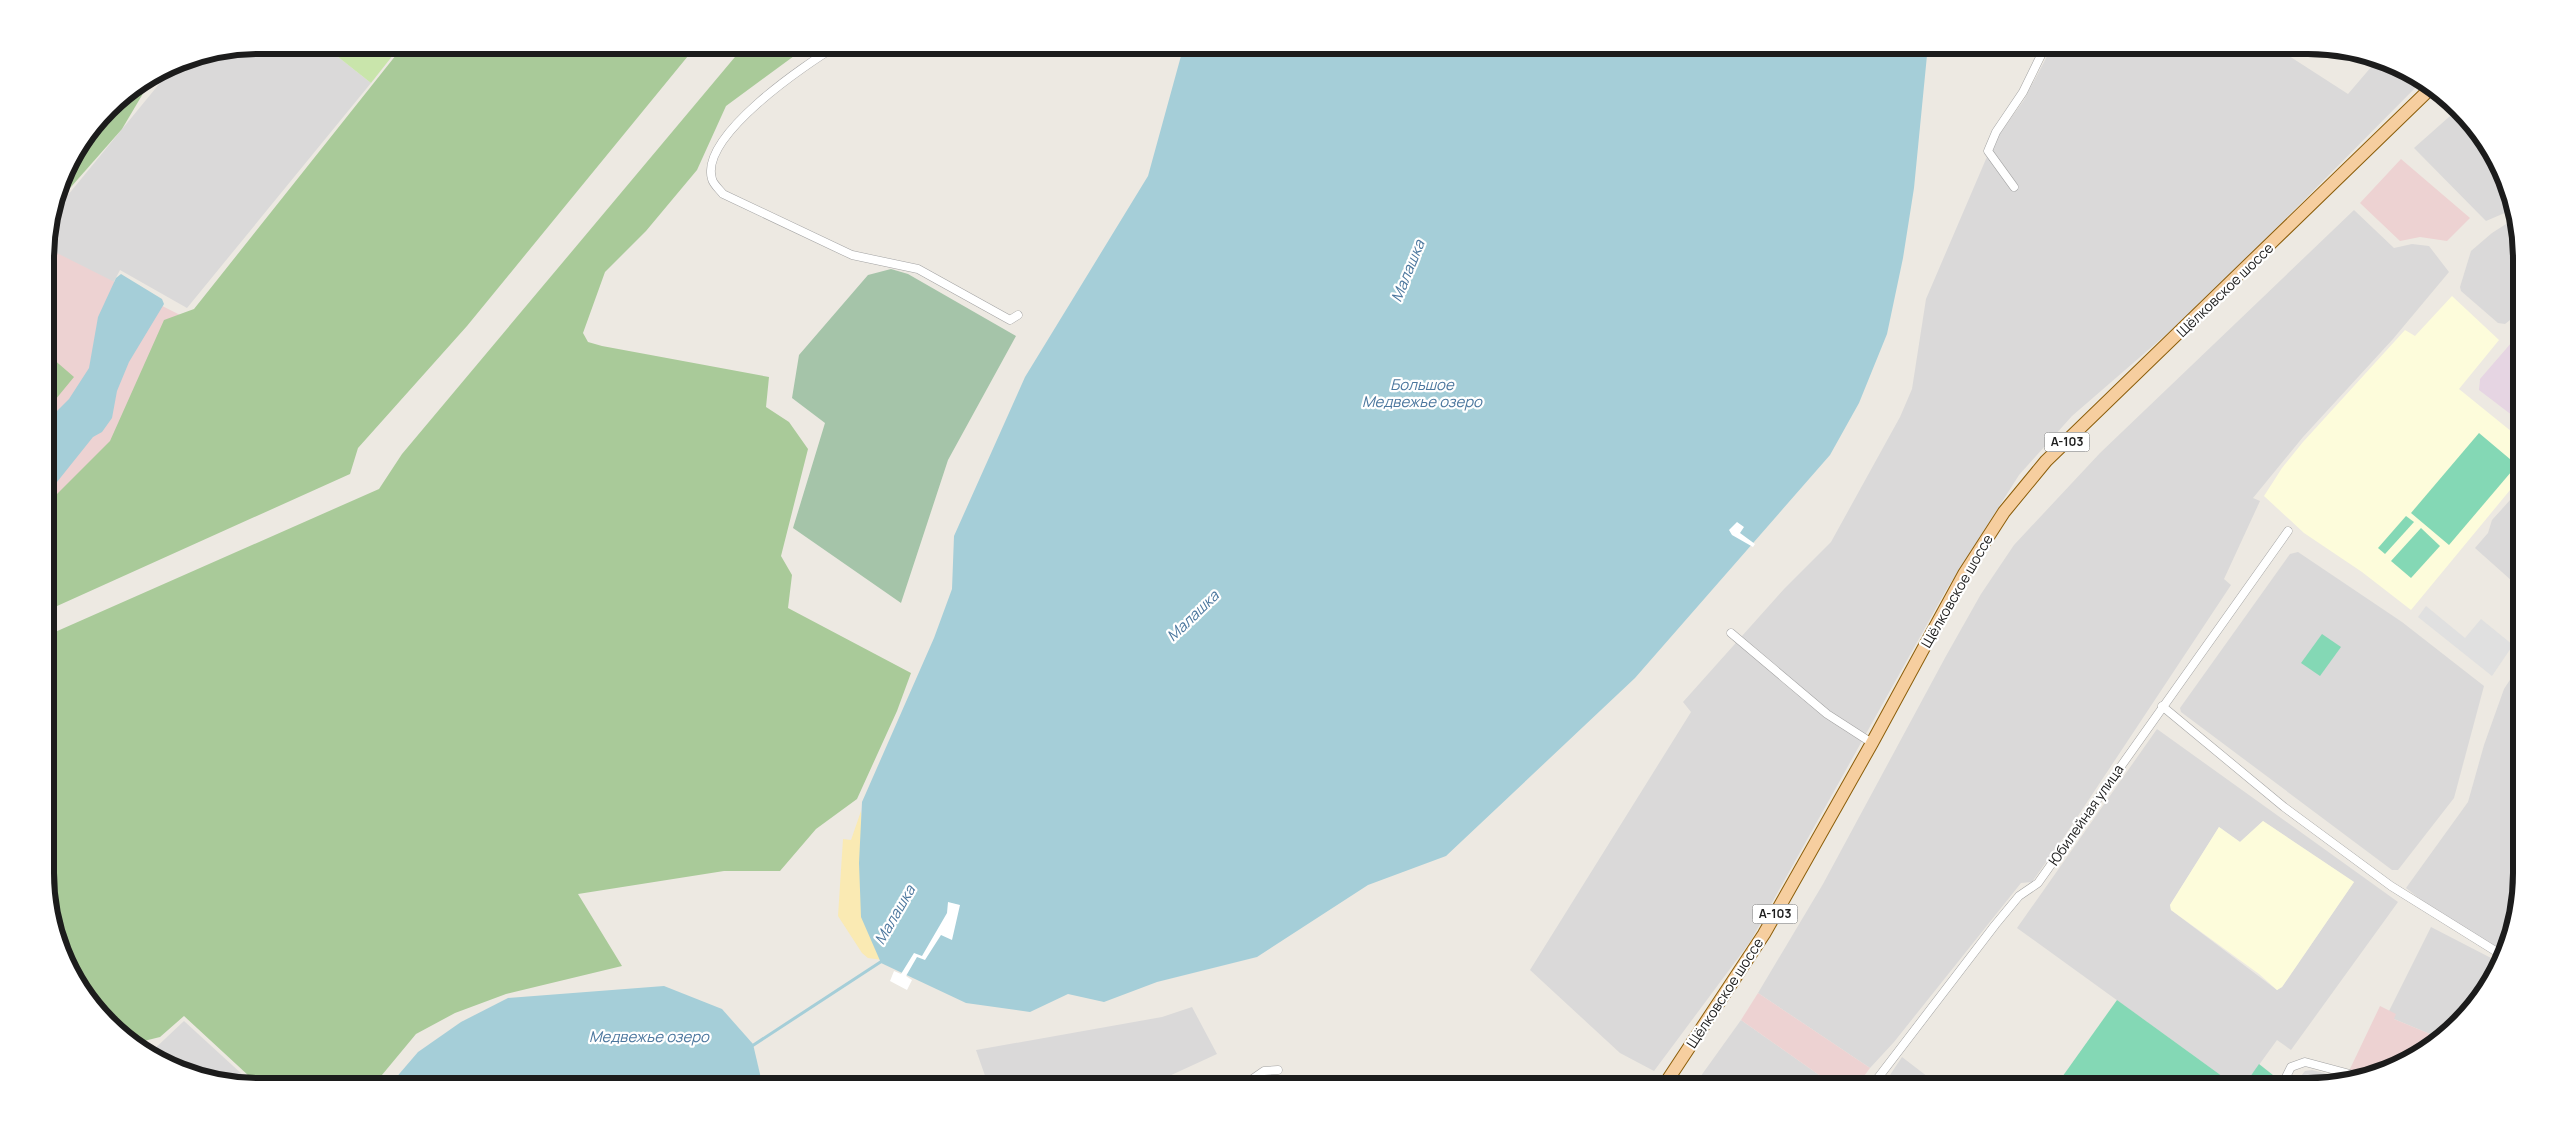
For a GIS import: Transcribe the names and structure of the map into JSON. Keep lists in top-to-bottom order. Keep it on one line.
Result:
{"streets":{"main road":["Щёлковское шоссе","А-103"],"street":["Юбилейная улица"]},"water":["Малашка","Большое Медвежье озеро","Медвежье озеро"]}
